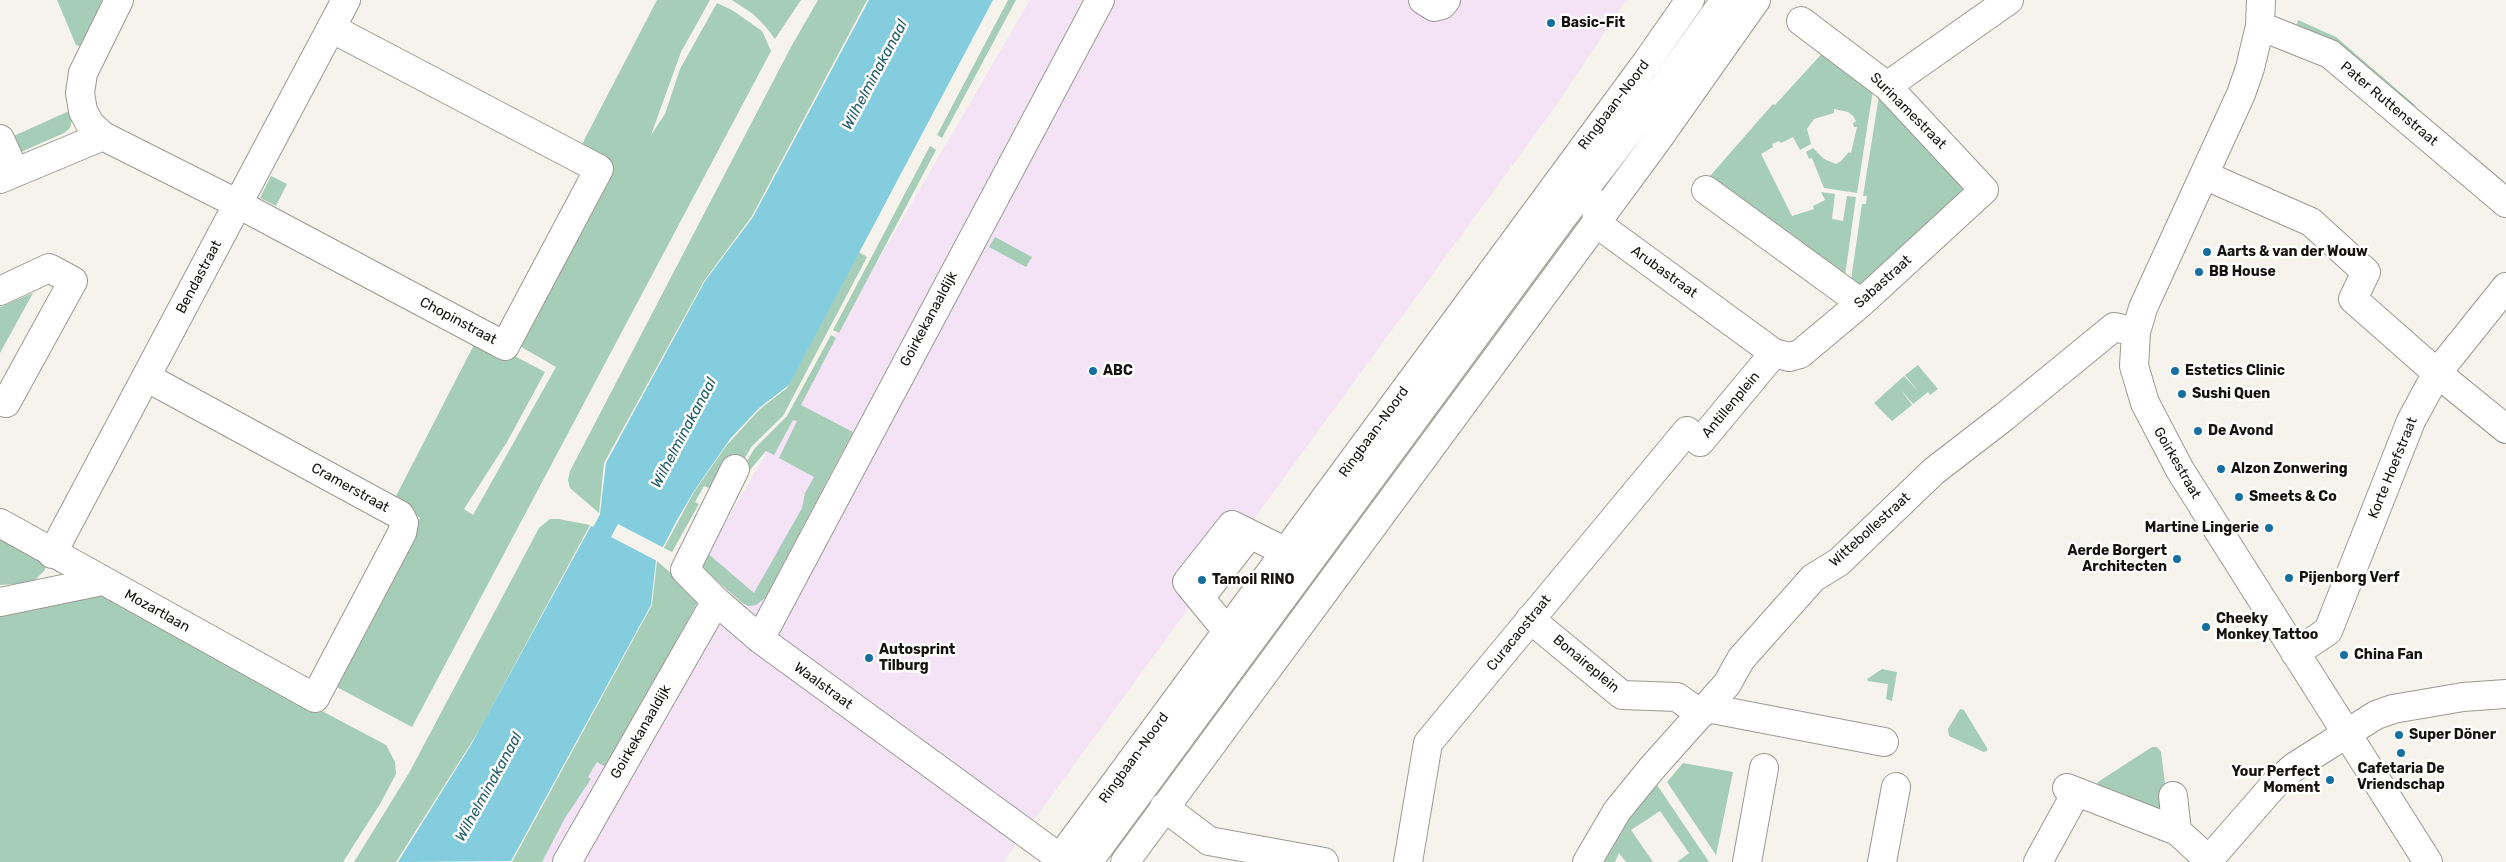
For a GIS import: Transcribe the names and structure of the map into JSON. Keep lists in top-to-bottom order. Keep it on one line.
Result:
{"streets":{"street":["Pater Ruttenstraat","Ringbaan-Noord","Surinamestraat","Arubastraat","Bendastraat","Sabastraat","Goirkekanaaldijk","Chopinstraat","Antillenplein","Goirkestraat","Korte Hoefstraat","Cramerstraat","Wittebollestraat","Mozartlaan","Curacaostraat","Bonaireplein","Waalstraat"]},"crossings":[["Pater Ruttenstraat","Goirkestraat"],["Ringbaan-Noord","Waalstraat"],["Surinamestraat","Sabastraat"],["Arubastraat","Sabastraat"],["Arubastraat","Antillenplein"],["Bendastraat","Chopinstraat"],["Bendastraat","Cramerstraat"],["Bendastraat","Mozartlaan"],["Sabastraat","Antillenplein"],["Goirkekanaaldijk","Waalstraat"],["Antillenplein","Curacaostraat"],["Goirkestraat","Korte Hoefstraat"],["Goirkestraat","Wittebollestraat"],["Cramerstraat","Mozartlaan"],["Wittebollestraat","Bonaireplein"],["Curacaostraat","Bonaireplein"]],"water":["Wilhelminakanaal"],"places":["Basic-Fit","Aarts & van der Wouw","BB House","ABC","Estetics Clinic","Sushi Quen","De Avond","Alzon Zonwering","Smeets & Co","Martine Lingerie","Aerde Borgert Architecten","Pijenborg Verf","Tamoil RINO","Cheeky Monkey Tattoo","China Fan","Autosprint Tilburg","Super Döner","Cafetaria De Vriendschap","Your Perfect Moment"]}
